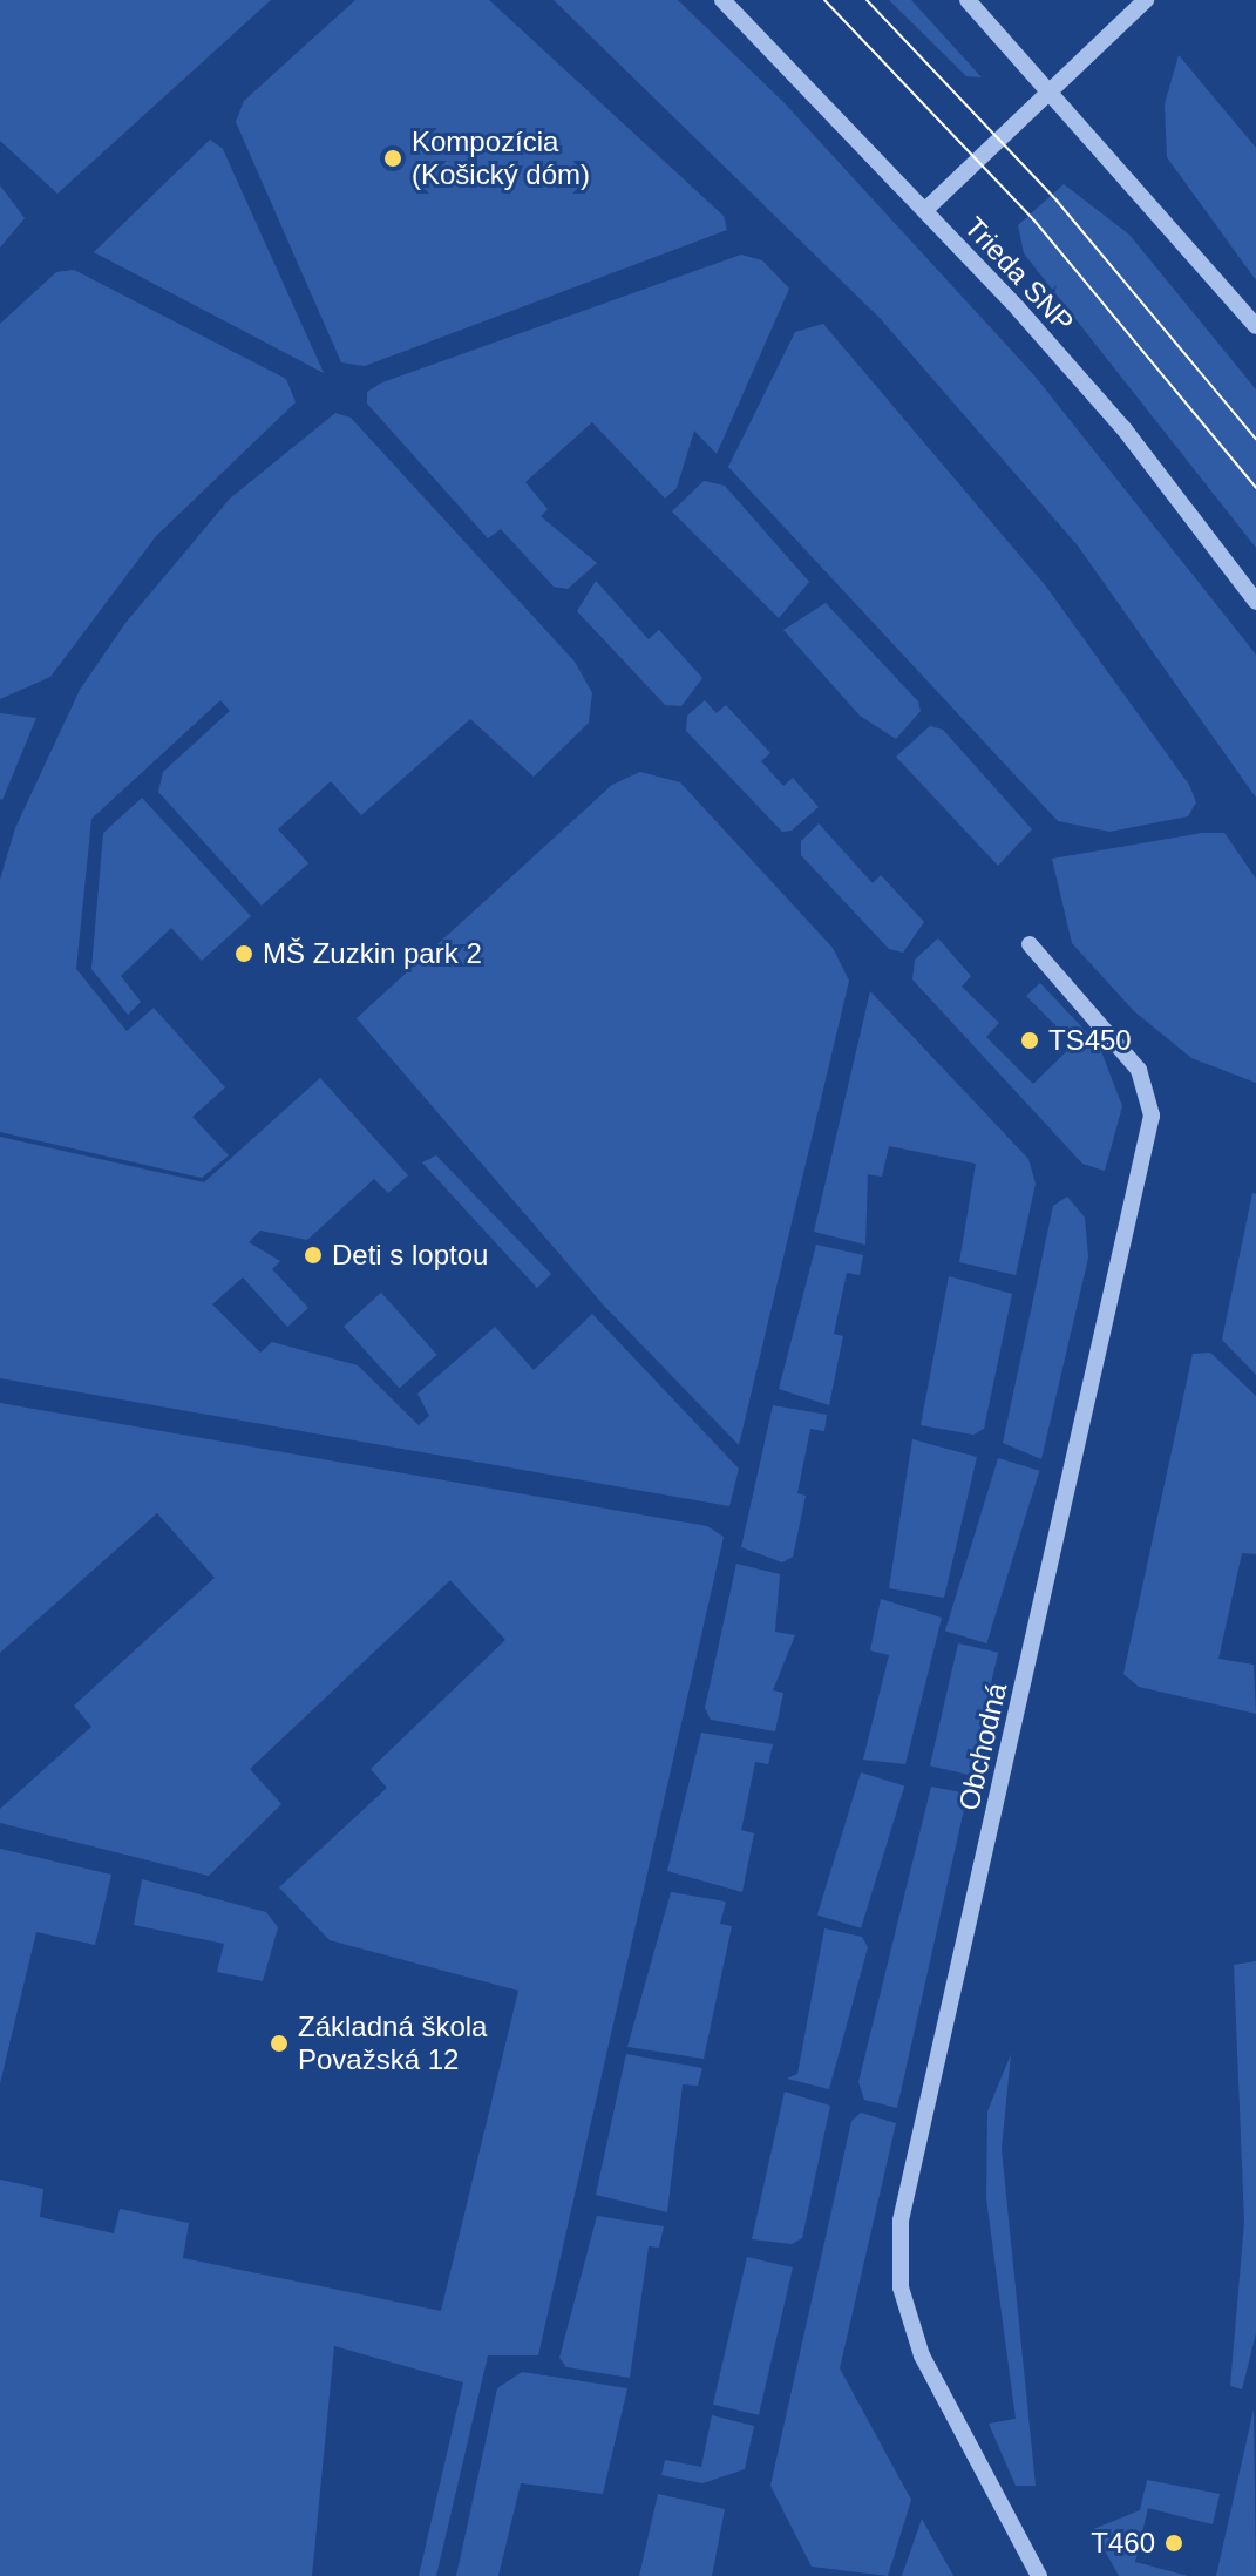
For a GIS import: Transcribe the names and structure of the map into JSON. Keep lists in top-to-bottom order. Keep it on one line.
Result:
{"streets":{"street":["Trieda SNP","Obchodná"]},"places":["Kompozícia (Košický dóm)","MŠ Zuzkin park 2","TS450","Deti s loptou","Základná škola Považská 12","T460"]}
